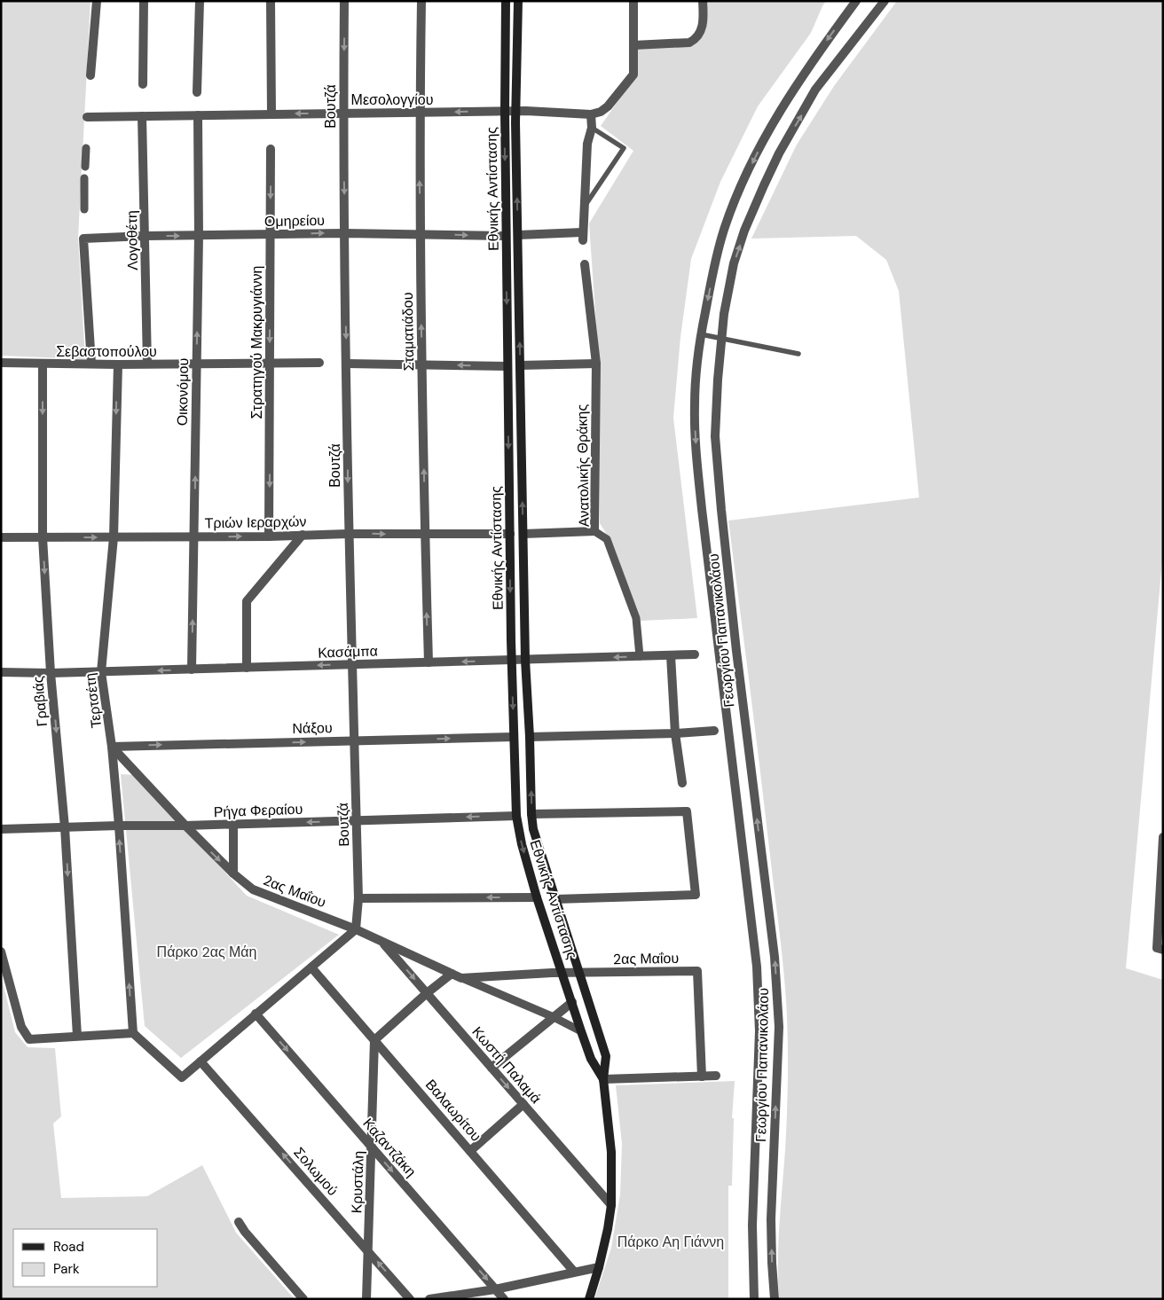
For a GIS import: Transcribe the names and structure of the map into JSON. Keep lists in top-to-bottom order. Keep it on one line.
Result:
{"streets":{"main road":["Εθνικής Αντίστασης"],"street":["Μεσολογγίου","Βουτζά","Ομηρείου","Λογοθέτη","Σταματιάδου","Στρατηγού Μακρυγιάννη","Σεβαστοπούλου","Οικονόμου","Ανατολικής Θράκης","Τριών Ιεραρχών","Γεωργίου Παπανικολάου","Κασάμπα","Τερτσέτη","Γραβιάς","Νάξου","Ρήγα Φεραίου","2ας Μαΐου","Κωστή Παλαμά","Βαλαωρίτου","Καζαντζάκη","Σολωμού","Κρυστάλη"]},"crossings":[["Μεσολογγίου","Βουτζά"],["Μεσολογγίου","Εθνικής Αντίστασης"],["Μεσολογγίου","Λογοθέτη"],["Μεσολογγίου","Σταματιάδου"],["Μεσολογγίου","Οικονόμου"],["Βουτζά","Ομηρείου"],["Βουτζά","Τριών Ιεραρχών"],["Βουτζά","Κασάμπα"],["Βουτζά","Νάξου"],["Βουτζά","Ρήγα Φεραίου"],["Βουτζά","2ας Μαΐου"],["Εθνικής Αντίστασης","Ομηρείου"],["Εθνικής Αντίστασης","Τριών Ιεραρχών"],["Εθνικής Αντίστασης","Κασάμπα"],["Εθνικής Αντίστασης","Νάξου"],["Εθνικής Αντίστασης","Ρήγα Φεραίου"],["Εθνικής Αντίστασης","2ας Μαΐου"],["Εθνικής Αντίστασης","Κωστή Παλαμά"],["Ομηρείου","Λογοθέτη"],["Ομηρείου","Σταματιάδου"],["Ομηρείου","Στρατηγού Μακρυγιάννη"],["Ομηρείου","Σεβαστοπούλου"],["Ομηρείου","Οικονόμου"],["Λογοθέτη","Σεβαστοπούλου"],["Σταματιάδου","Τριών Ιεραρχών"],["Σταματιάδου","Κασάμπα"],["Στρατηγού Μακρυγιάννη","Σεβαστοπούλου"],["Στρατηγού Μακρυγιάννη","Τριών Ιεραρχών"],["Σεβαστοπούλου","Οικονόμου"],["Σεβαστοπούλου","Τερτσέτη"],["Σεβαστοπούλου","Γραβιάς"],["Οικονόμου","Τριών Ιεραρχών"],["Οικονόμου","Κασάμπα"],["Ανατολικής Θράκης","Κασάμπα"],["Τριών Ιεραρχών","Τερτσέτη"],["Τριών Ιεραρχών","Γραβιάς"],["Κασάμπα","Τερτσέτη"],["Κασάμπα","Γραβιάς"],["Τερτσέτη","Νάξου"],["Τερτσέτη","Ρήγα Φεραίου"],["Τερτσέτη","2ας Μαΐου"],["Γραβιάς","Ρήγα Φεραίου"],["Νάξου","2ας Μαΐου"],["Ρήγα Φεραίου","2ας Μαΐου"],["2ας Μαΐου","Κωστή Παλαμά"],["Βαλαωρίτου","Κρυστάλη"],["Καζαντζάκη","Κρυστάλη"],["Σολωμού","Κρυστάλη"]],"one_way":["Βουτζά","Ομηρείου","Σταματιάδου","Στρατηγού Μακρυγιάννη","Οικονόμου","Τριών Ιεραρχών","Κασάμπα","Γραβιάς","Νάξου","Ρήγα Φεραίου","Καζαντζάκη","Σολωμού"],"parks":["Πάρκο 2ας Μάη","Πάρκο Αη Γιάννη"],"legend":["Road","Park"]}
